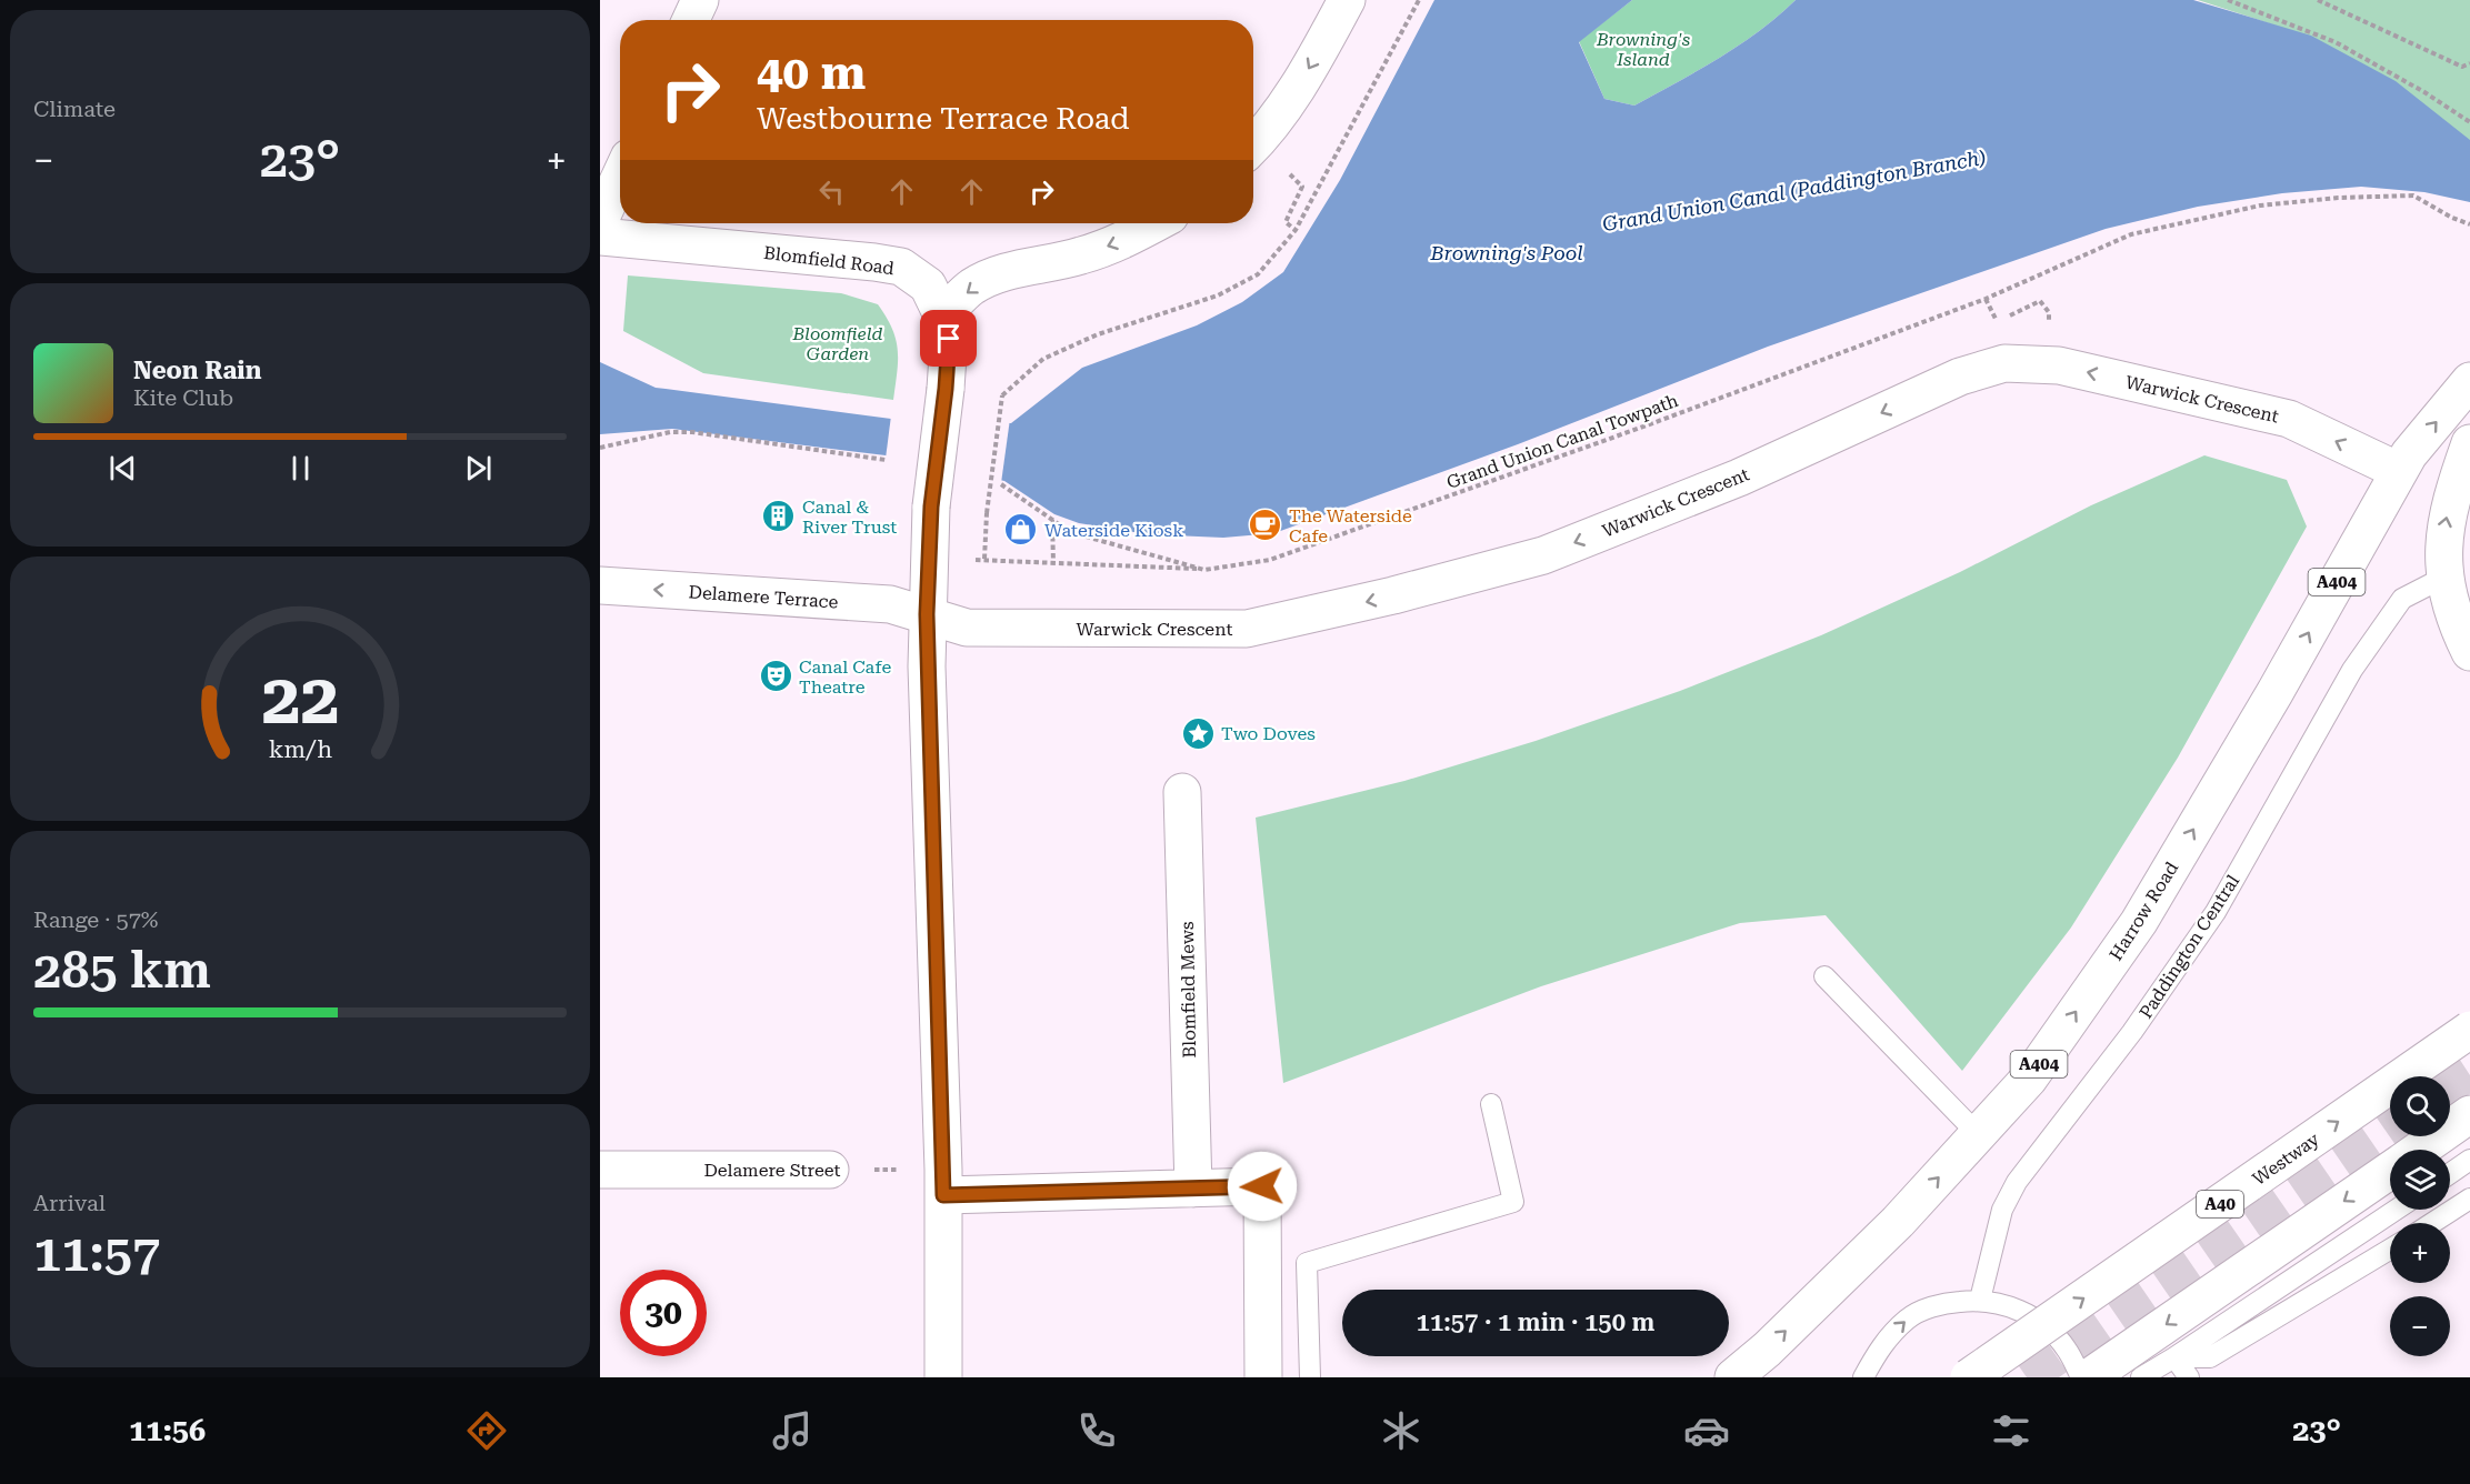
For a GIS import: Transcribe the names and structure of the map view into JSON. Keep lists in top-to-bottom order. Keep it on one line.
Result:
{"streets":{"main road":["Blomfield Road","Warwick Crescent","A404","Delamere Terrace","Harrow Road","Blomfield Mews","Westway","Delamere Street","A40"],"lane":["Paddington Central"],"path":["Grand Union Canal Towpath"]},"crossings":[["Blomfield Road","Warwick Crescent"],["Blomfield Road","Delamere Terrace"],["Blomfield Road","Delamere Street"],["Warwick Crescent","Delamere Terrace"],["Warwick Crescent","Harrow Road"]],"one_way":["Warwick Crescent","Delamere Terrace","Harrow Road"],"water":["Grand Union Canal (Paddington Branch)","Browning's Pool"],"parks":["Browning's Island","Bloomfield Garden"],"places":{"building":["Canal & River Trust"],"cafe":["The Waterside Cafe"],"shop":["Waterside Kiosk"],"theatre":["Canal Cafe Theatre"],"place":["Two Doves"]},"page":{"tile":["Climate",["Range · 57%","285 km"],["Arrival","11:57"]],"turn":["40 m","Westbourne Terrace Road"],"heat":["−","23°","+"],"song":["Neon Rain","Kite Club"],"map_buttons":["+","−"],"limit":"30","trip":"11:57 · 1 min · 150 m","tabs":["11:56","23°"],"gauge":["22","km/h"]}}
